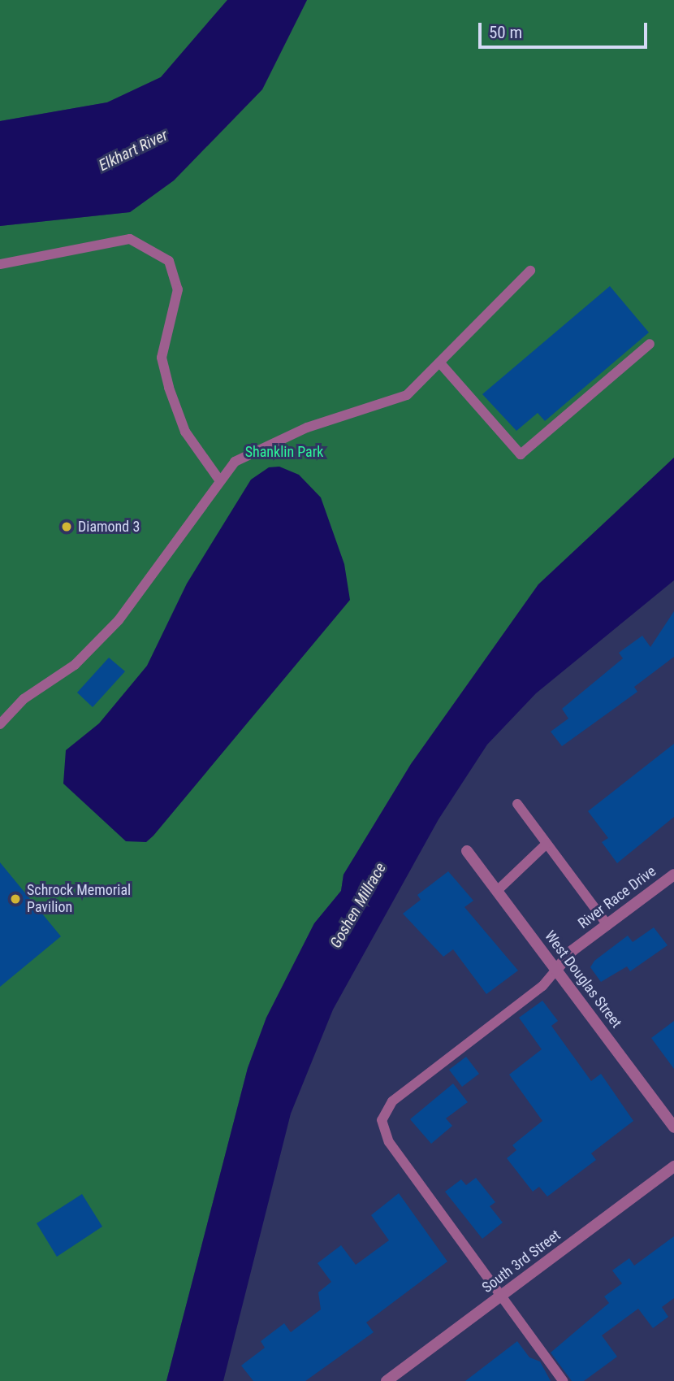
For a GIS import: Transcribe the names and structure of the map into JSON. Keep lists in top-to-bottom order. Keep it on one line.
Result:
{"streets":{"street":["River Race Drive","West Douglas Street","South 3rd Street"]},"crossings":[["River Race Drive","West Douglas Street"]],"water":["Elkhart River","Goshen Millrace"],"parks":["Shanklin Park"],"places":["Diamond 3","Schrock Memorial Pavilion"],"scale_bar":"50 m"}
